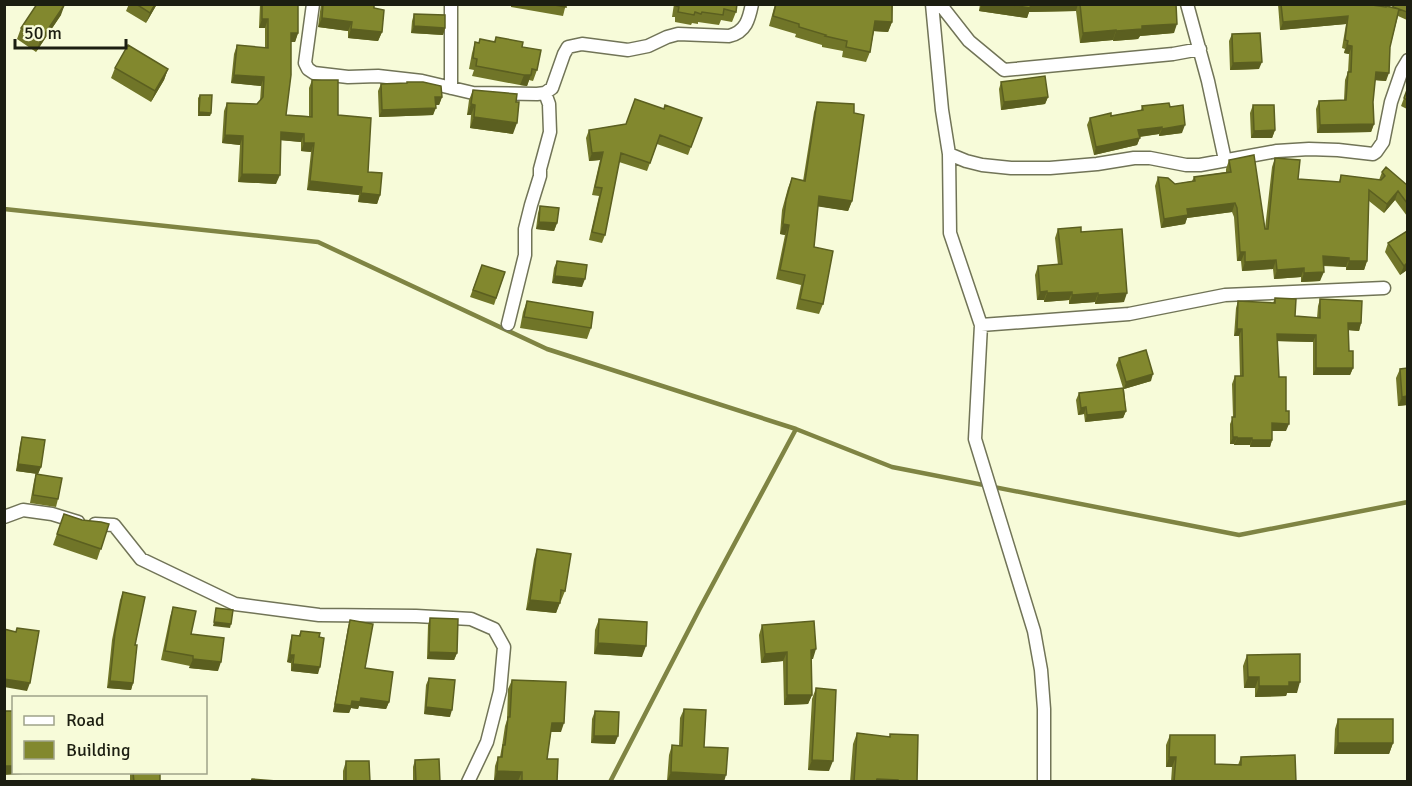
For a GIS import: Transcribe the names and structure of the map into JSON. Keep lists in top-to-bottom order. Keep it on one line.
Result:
{"legend":["Road","Building"],"scale_bar":"50 m"}
